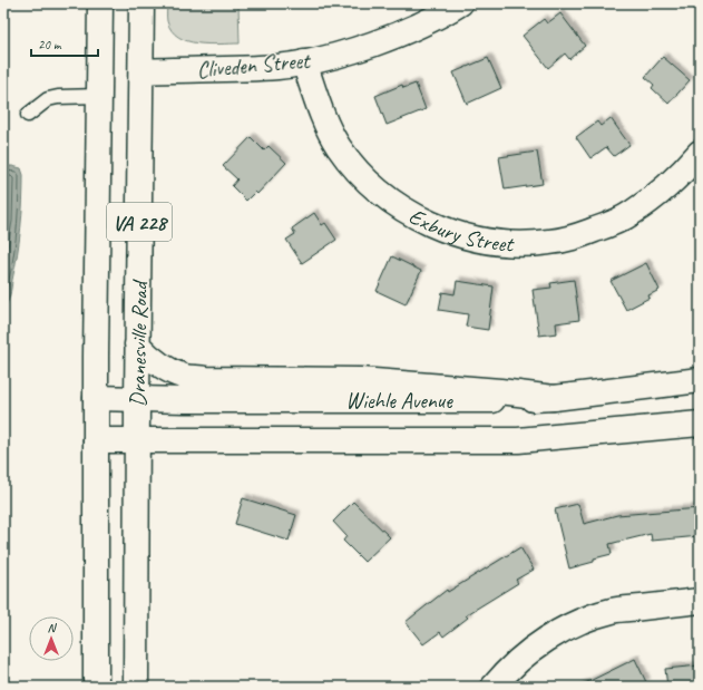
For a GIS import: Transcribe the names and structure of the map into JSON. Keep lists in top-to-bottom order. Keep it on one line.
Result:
{"streets":{"main road":["Cliveden Street","VA 228","Exbury Street","Dranesville Road","Wiehle Avenue"]},"crossings":[["Cliveden Street","Exbury Street"],["Cliveden Street","Dranesville Road"],["Dranesville Road","Wiehle Avenue"]],"scale_bar":"20 m","north":"top"}
